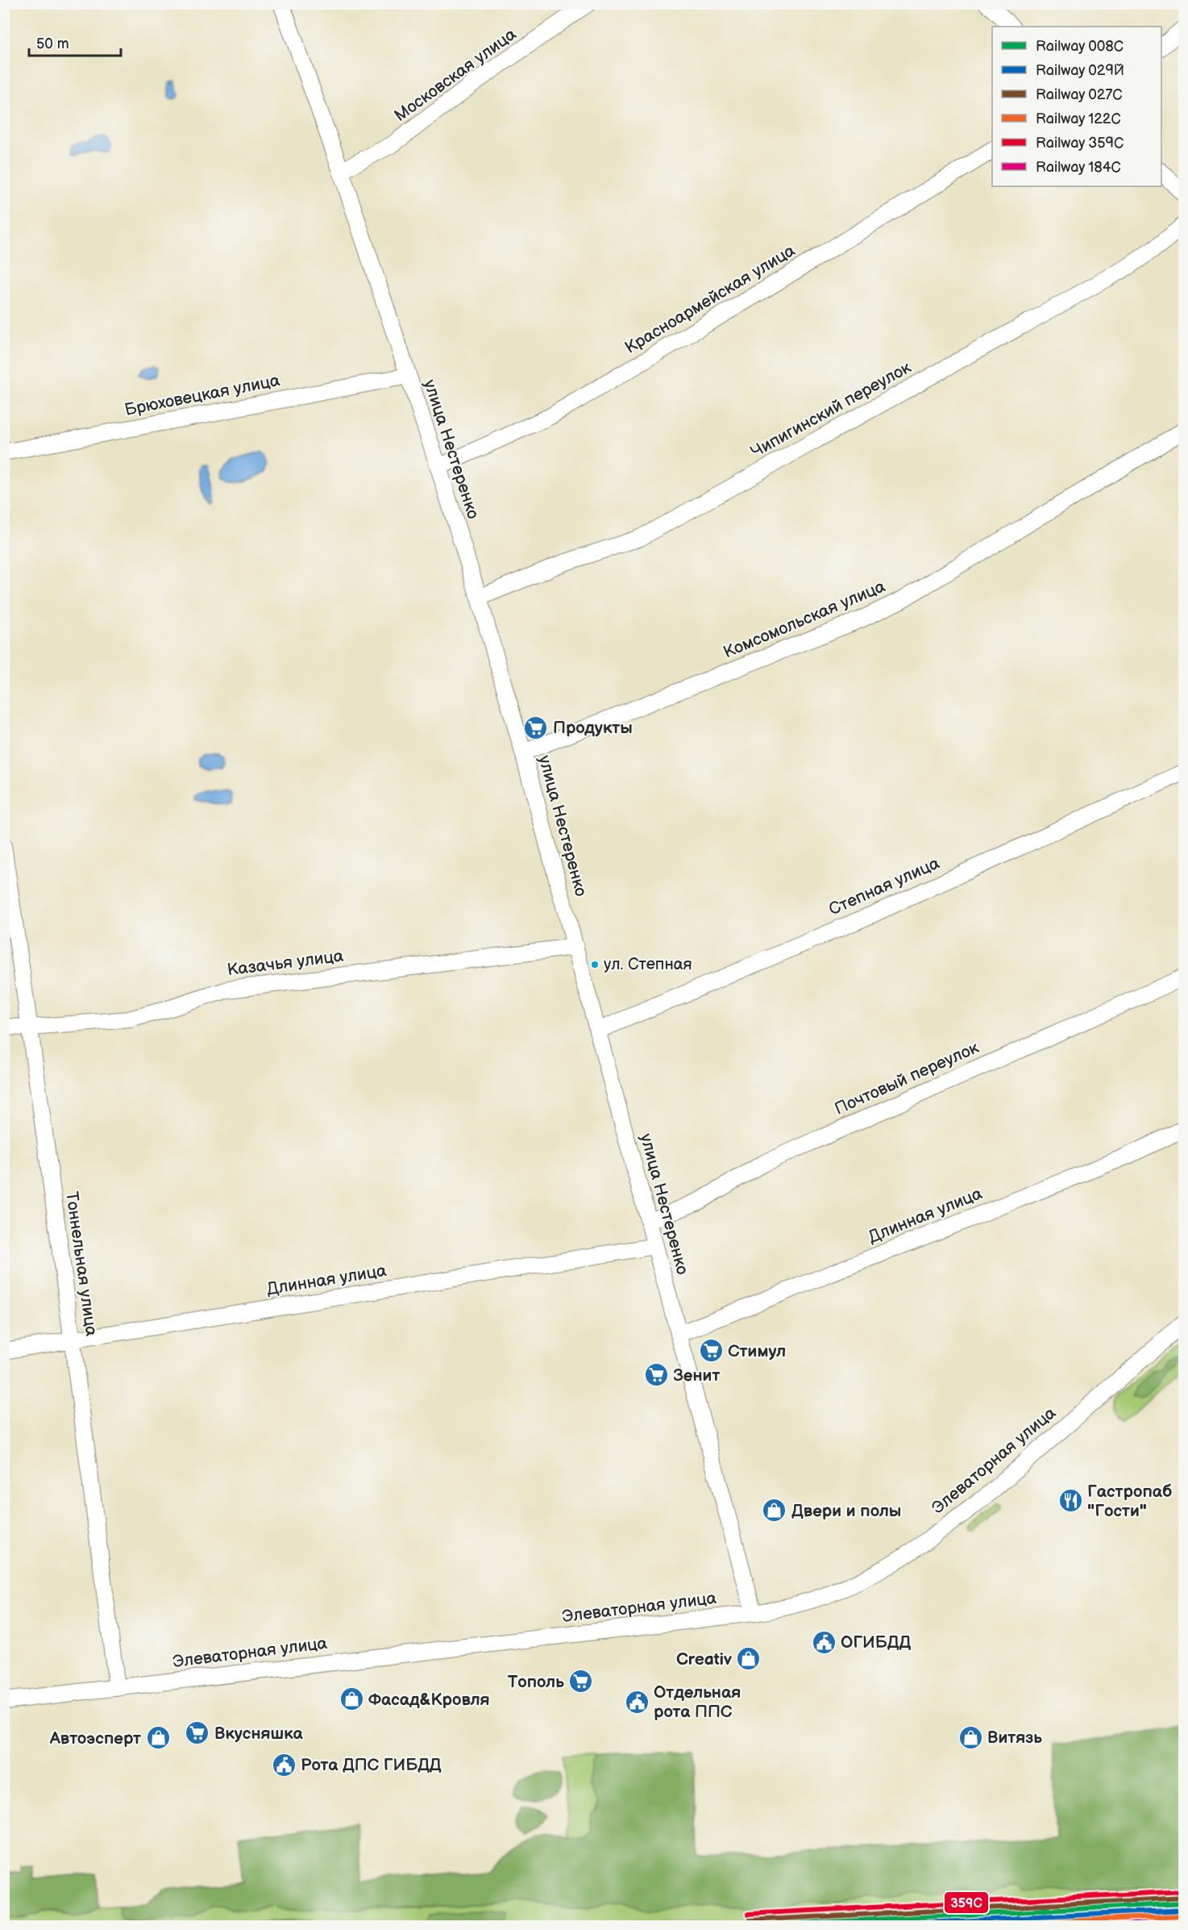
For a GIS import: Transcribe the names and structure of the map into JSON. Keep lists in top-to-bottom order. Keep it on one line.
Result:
{"streets":{"street":["Московская улица","Красноармейская улица","Брюховецкая улица","Чипигинский переулок","улица Нестеренко","Комсомольская улица","Степная улица","Казачья улица","Почтовый переулок","Длинная улица","Тоннельная улица","Элеваторная улица"]},"crossings":[["Московская улица","улица Нестеренко"],["Красноармейская улица","улица Нестеренко"],["Брюховецкая улица","улица Нестеренко"],["Чипигинский переулок","улица Нестеренко"],["улица Нестеренко","Комсомольская улица"],["улица Нестеренко","Степная улица"],["улица Нестеренко","Казачья улица"],["улица Нестеренко","Почтовый переулок"],["улица Нестеренко","Длинная улица"],["улица Нестеренко","Элеваторная улица"],["Казачья улица","Тоннельная улица"],["Длинная улица","Тоннельная улица"],["Тоннельная улица","Элеваторная улица"]],"places":{"supermarket":["Продукты","Стимул","Зенит","Тополь","Вкусняшка"],"other":["ул. Степная"],"restaurant":["Гастропаб \"Гости\""],"shop":["Двери и полы","Creativ","Фасад&Кровля","Витязь","Автоэсперт"],"public building":["ОГИБДД","Отдельная рота ППС","Рота ДПС ГИБДД"]},"lines":["rail line 359С","rail line 027С","rail line 008С","rail line 029Й","rail line 122С","rail line 184С"],"legend":["Railway 008С","Railway 029Й","Railway 027С","Railway 122С","Railway 359С","Railway 184С"],"scale_bar":"50 m"}
